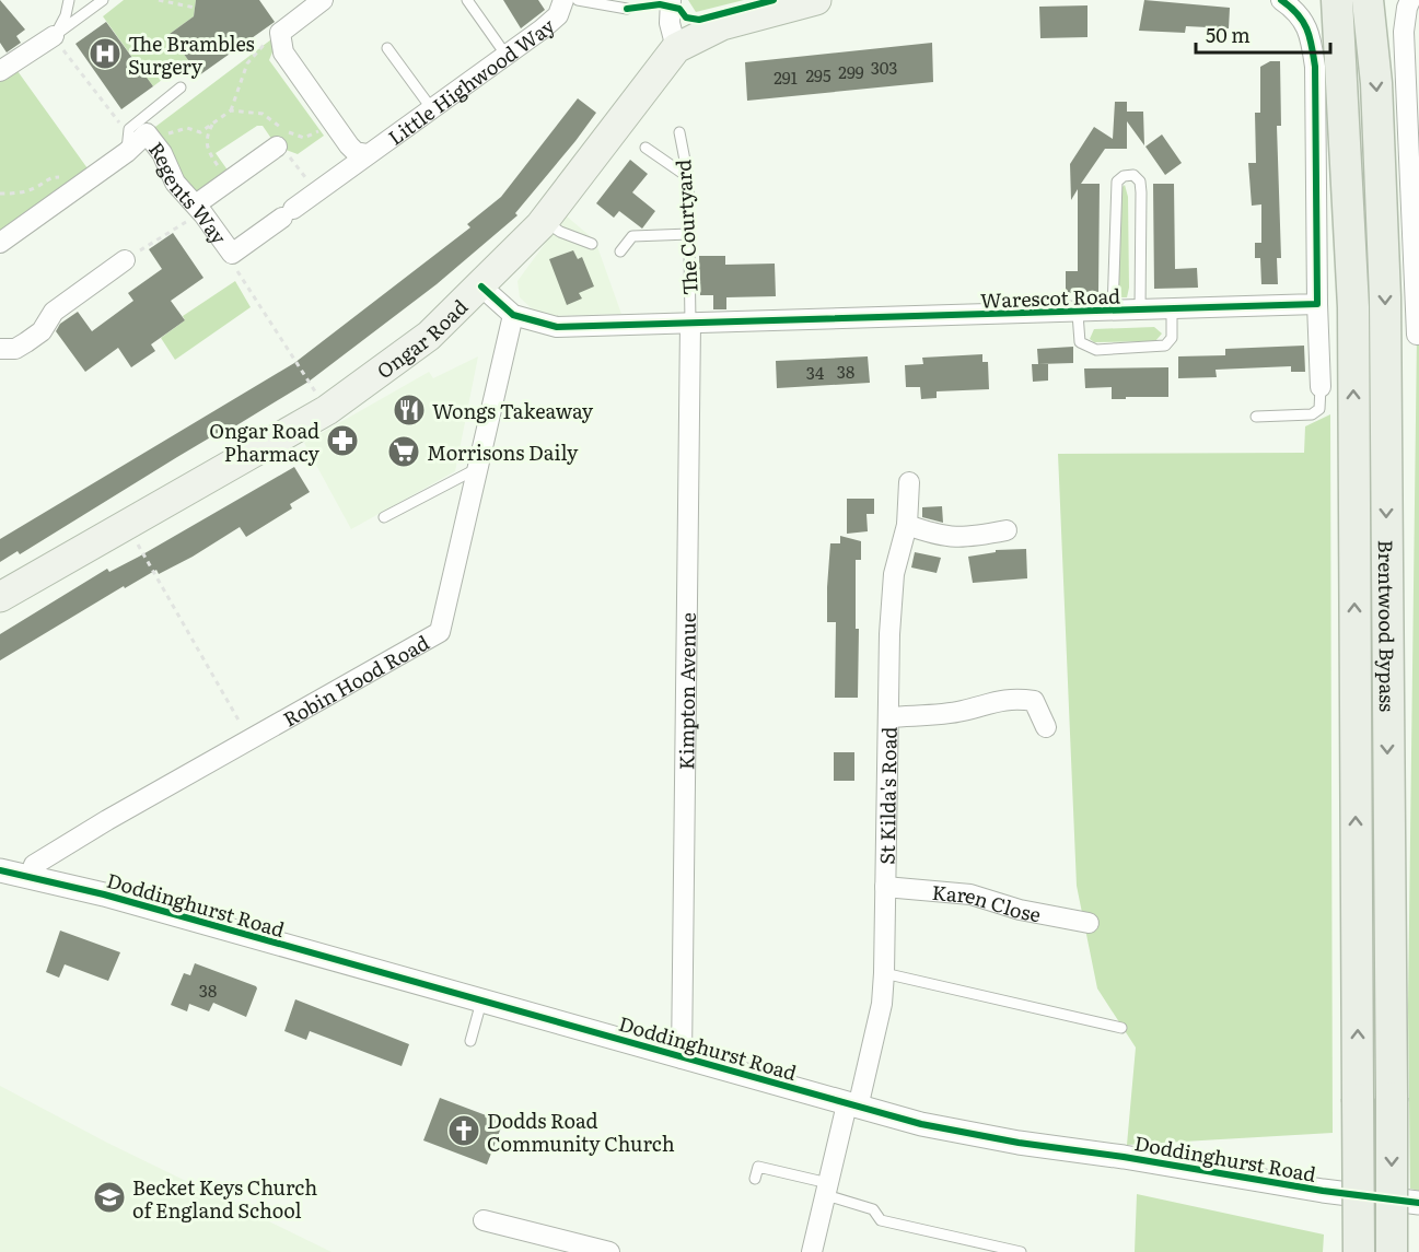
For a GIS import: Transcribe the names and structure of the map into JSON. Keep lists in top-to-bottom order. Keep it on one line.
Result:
{"streets":{"highway":["Brentwood Bypass"],"main road":["Ongar Road"],"street":["Little Highwood Way","Regents Way","Warescot Road","Robin Hood Road","Kimpton Avenue","St Kilda's Road","Karen Close","Doddinghurst Road"],"lane":["The Courtyard"]},"crossings":[["Little Highwood Way","Regents Way"],["The Courtyard","Warescot Road"],["The Courtyard","Kimpton Avenue"],["Warescot Road","Ongar Road"],["Warescot Road","Robin Hood Road"],["Warescot Road","Kimpton Avenue"],["Robin Hood Road","Doddinghurst Road"],["Kimpton Avenue","Doddinghurst Road"],["St Kilda's Road","Karen Close"],["St Kilda's Road","Doddinghurst Road"]],"places":{"hospital":["The Brambles Surgery"],"restaurant":["Wongs Takeaway"],"pharmacy":["Ongar Road Pharmacy"],"supermarket":["Morrisons Daily"],"church":["Dodds Road Community Church"],"school or university":["Becket Keys Church of England School"]},"house_numbers":["303","299","295","291","38","34","38"],"scale_bar":"50 m"}
